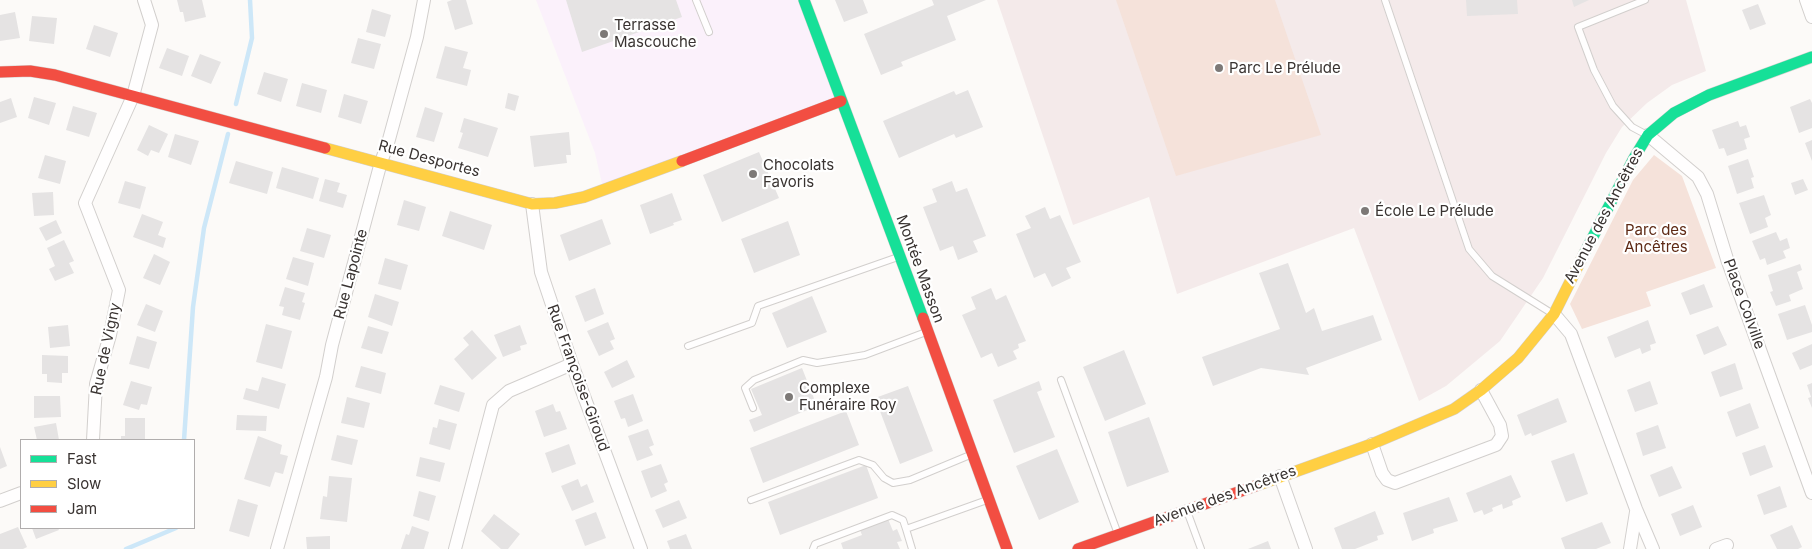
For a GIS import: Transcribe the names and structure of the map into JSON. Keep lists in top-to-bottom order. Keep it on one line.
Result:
{"streets":{"street":["Rue Desportes","Avenue des Ancêtres","Montée Masson","Rue Lapointe","Place Colville","Rue de Vigny","Rue Françoise-Giroud"]},"crossings":[["Rue Desportes","Montée Masson"],["Rue Desportes","Rue Lapointe"],["Rue Desportes","Rue de Vigny"],["Rue Desportes","Rue Françoise-Giroud"],["Avenue des Ancêtres","Place Colville"]],"parks":["Parc des Ancêtres"],"places":["Terrasse Mascouche","Parc Le Prélude","Chocolats Favoris","École Le Prélude","Complexe Funéraire Roy"],"legend":["Fast","Slow","Jam"]}
